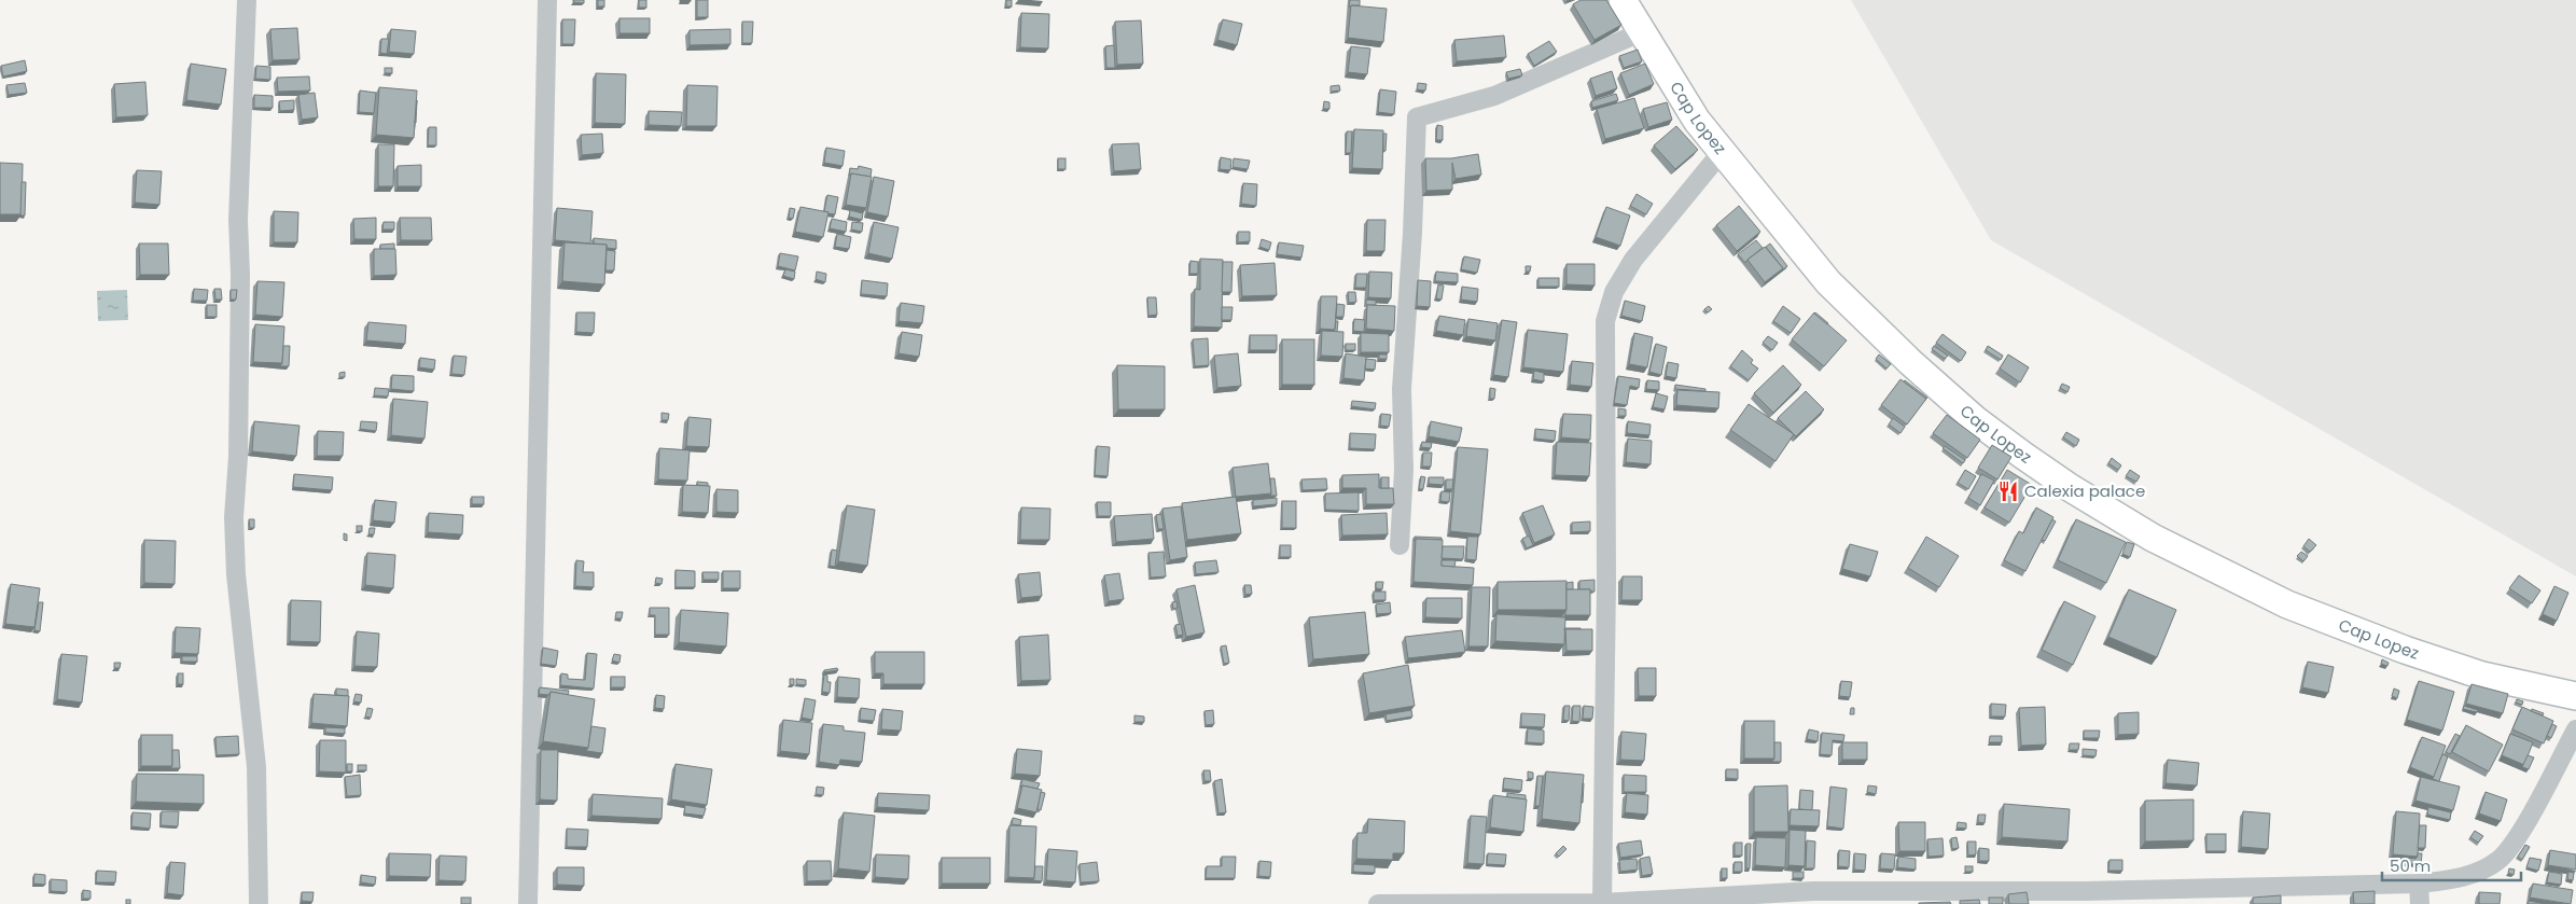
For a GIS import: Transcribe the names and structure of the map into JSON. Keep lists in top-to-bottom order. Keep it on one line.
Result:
{"streets":{"street":["Cap Lopez"]},"places":{"restaurant":["Calexia palace"]},"scale_bar":"50 m"}
